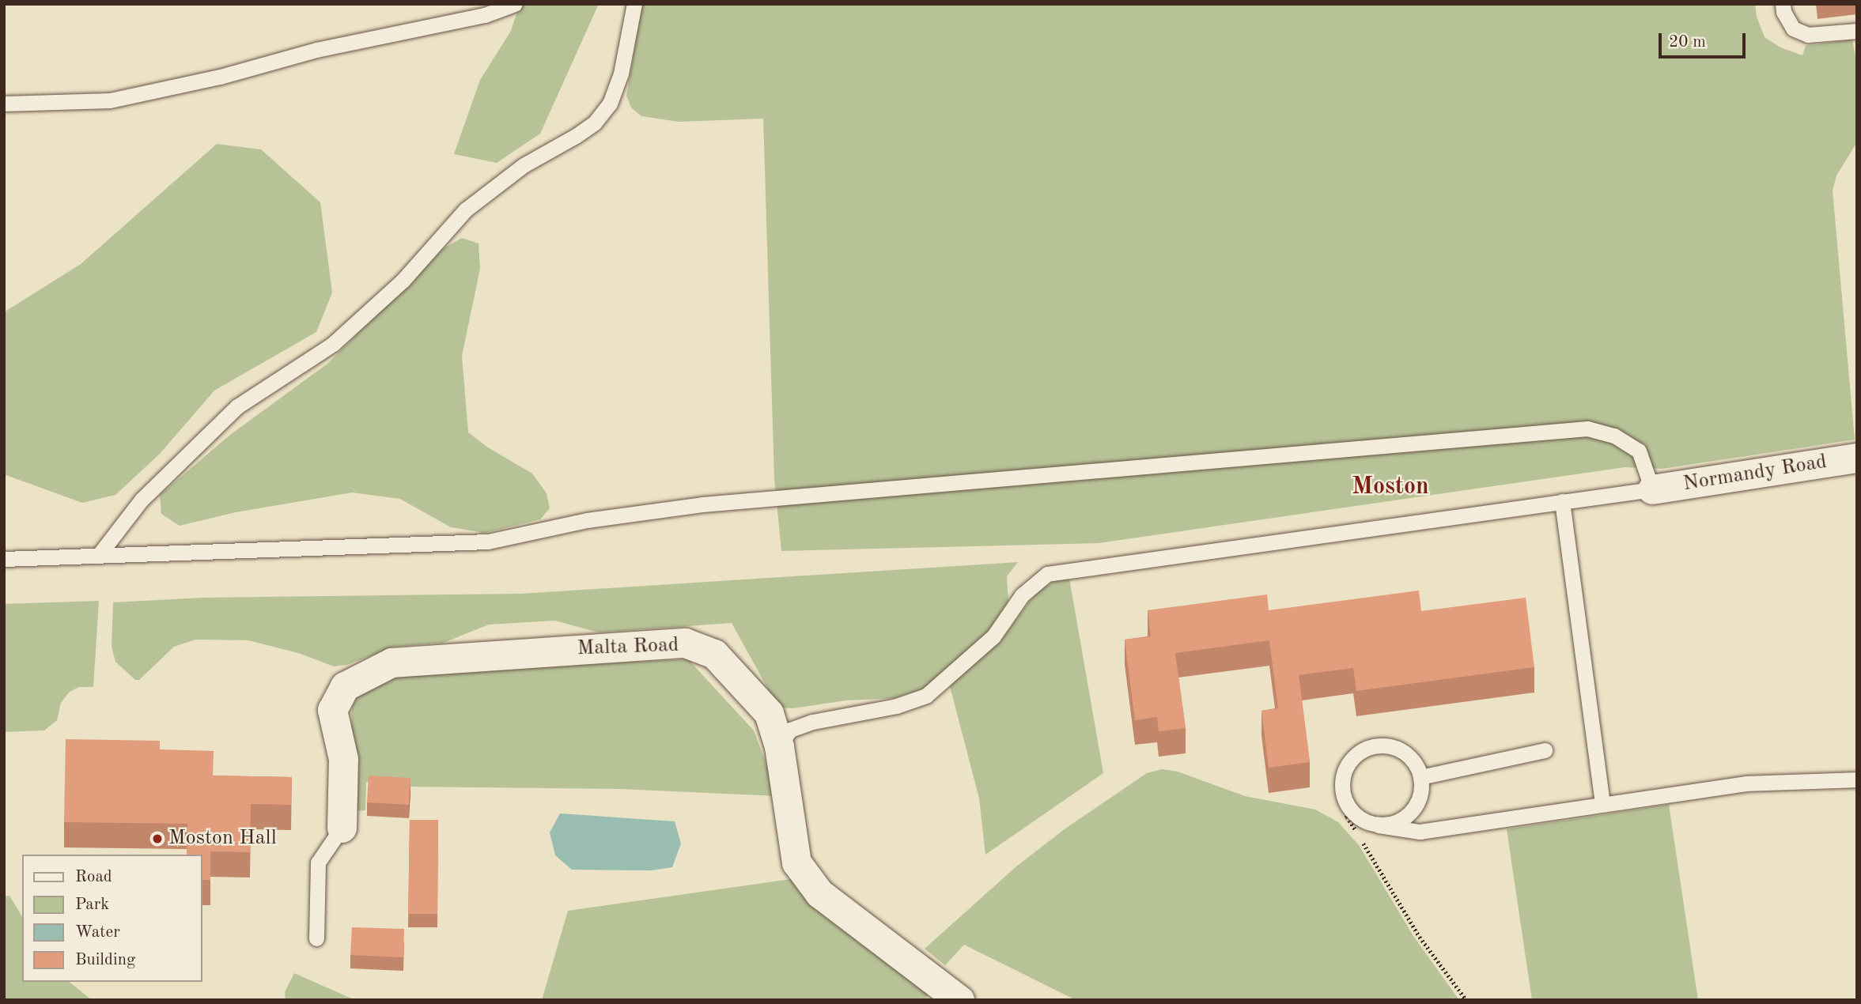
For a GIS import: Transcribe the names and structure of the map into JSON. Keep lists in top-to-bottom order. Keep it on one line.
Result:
{"streets":{"street":["Normandy Road","Malta Road"]},"districts":["Moston"],"places":["Moston Hall"],"legend":["Road","Park","Water","Building"],"scale_bar":"20 m"}
